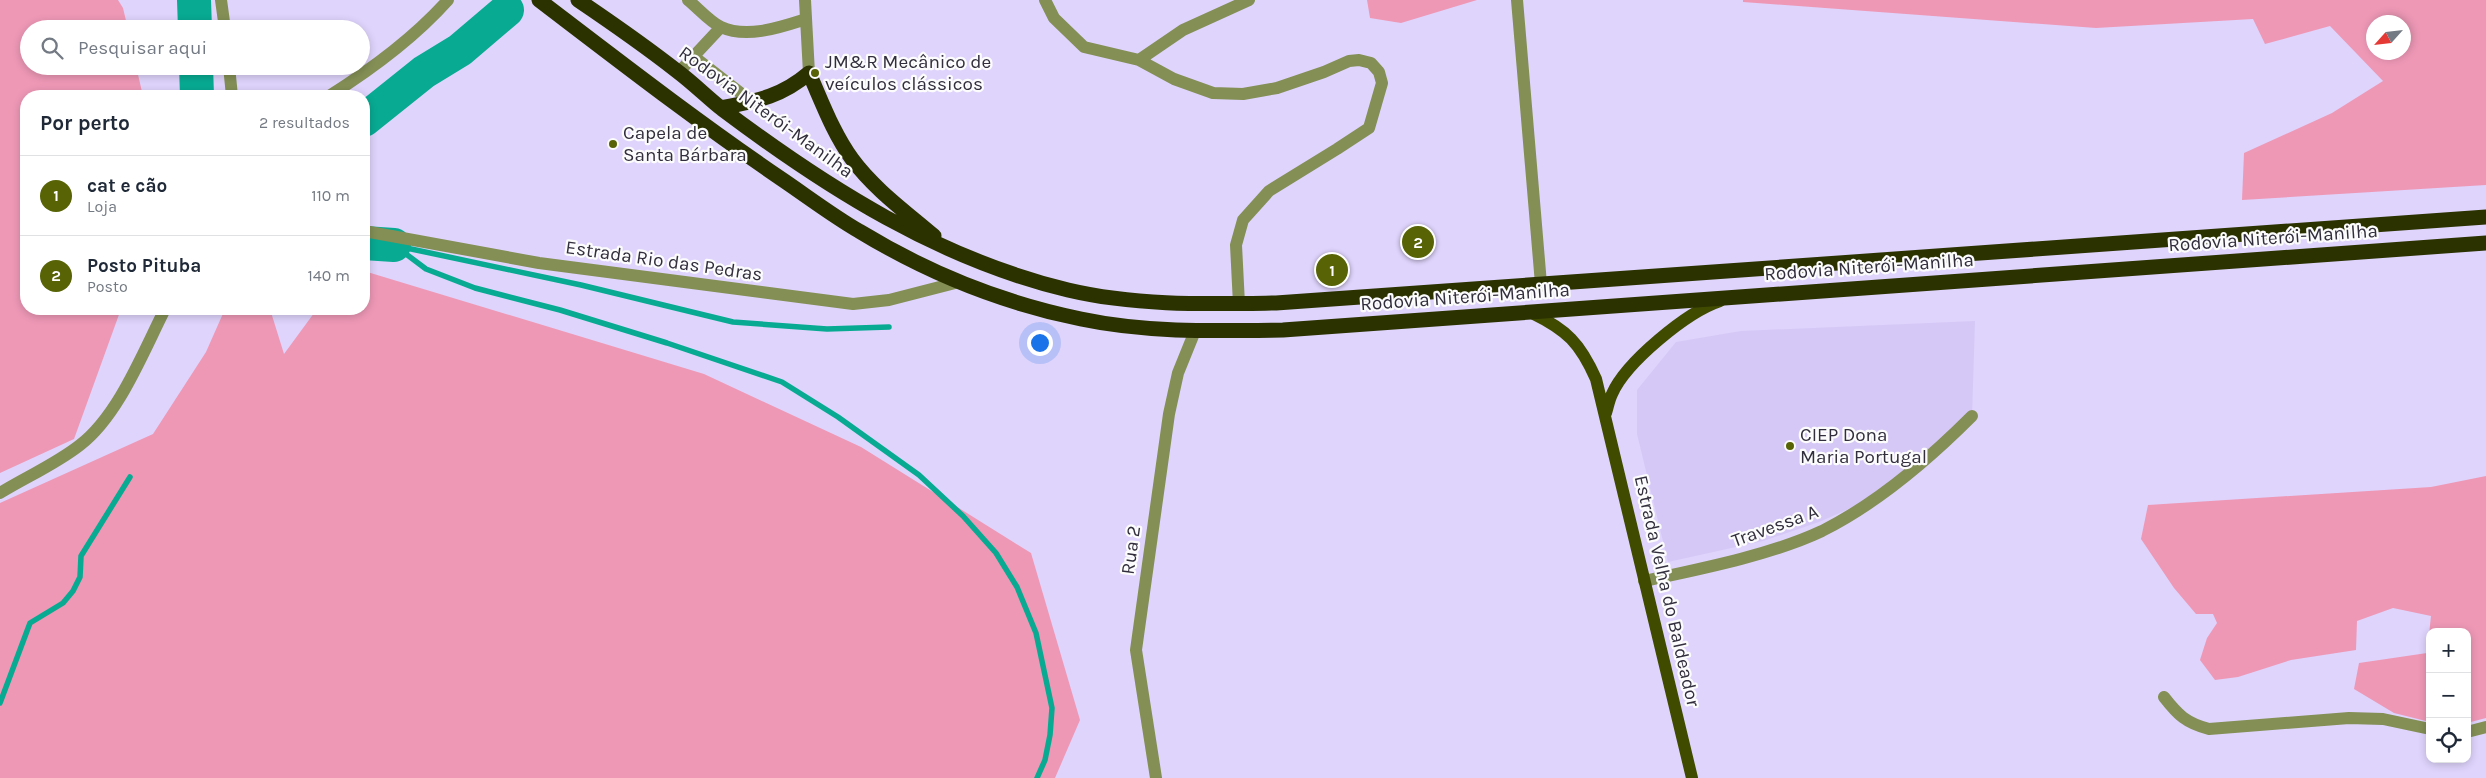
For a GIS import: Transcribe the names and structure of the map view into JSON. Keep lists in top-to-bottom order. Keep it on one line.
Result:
{"streets":{"highway":["Rodovia Niterói-Manilha"],"main road":["Estrada Velha do Baldeador"],"street":["Estrada Rio das Pedras","Travessa A","Rua 2"]},"crossings":[["Rodovia Niterói-Manilha","Estrada Rio das Pedras"],["Rodovia Niterói-Manilha","Rua 2"],["Rodovia Niterói-Manilha","Estrada Velha do Baldeador"],["Travessa A","Estrada Velha do Baldeador"]],"places":["JM&R Mecânico de veículos clássicos","Capela de Santa Bárbara","CIEP Dona Maria Portugal"],"north":"bottom left","page":{"search":"Pesquisar aqui","heading":["Por perto","2 resultados"],"list":[{"mark":"1","name":"cat e cão","note":"Loja","value":"110 m"},{"mark":"2","name":"Posto Pituba","note":"Posto","value":"140 m"}],"pins":["2","1"],"map_buttons":["+","−"]}}
